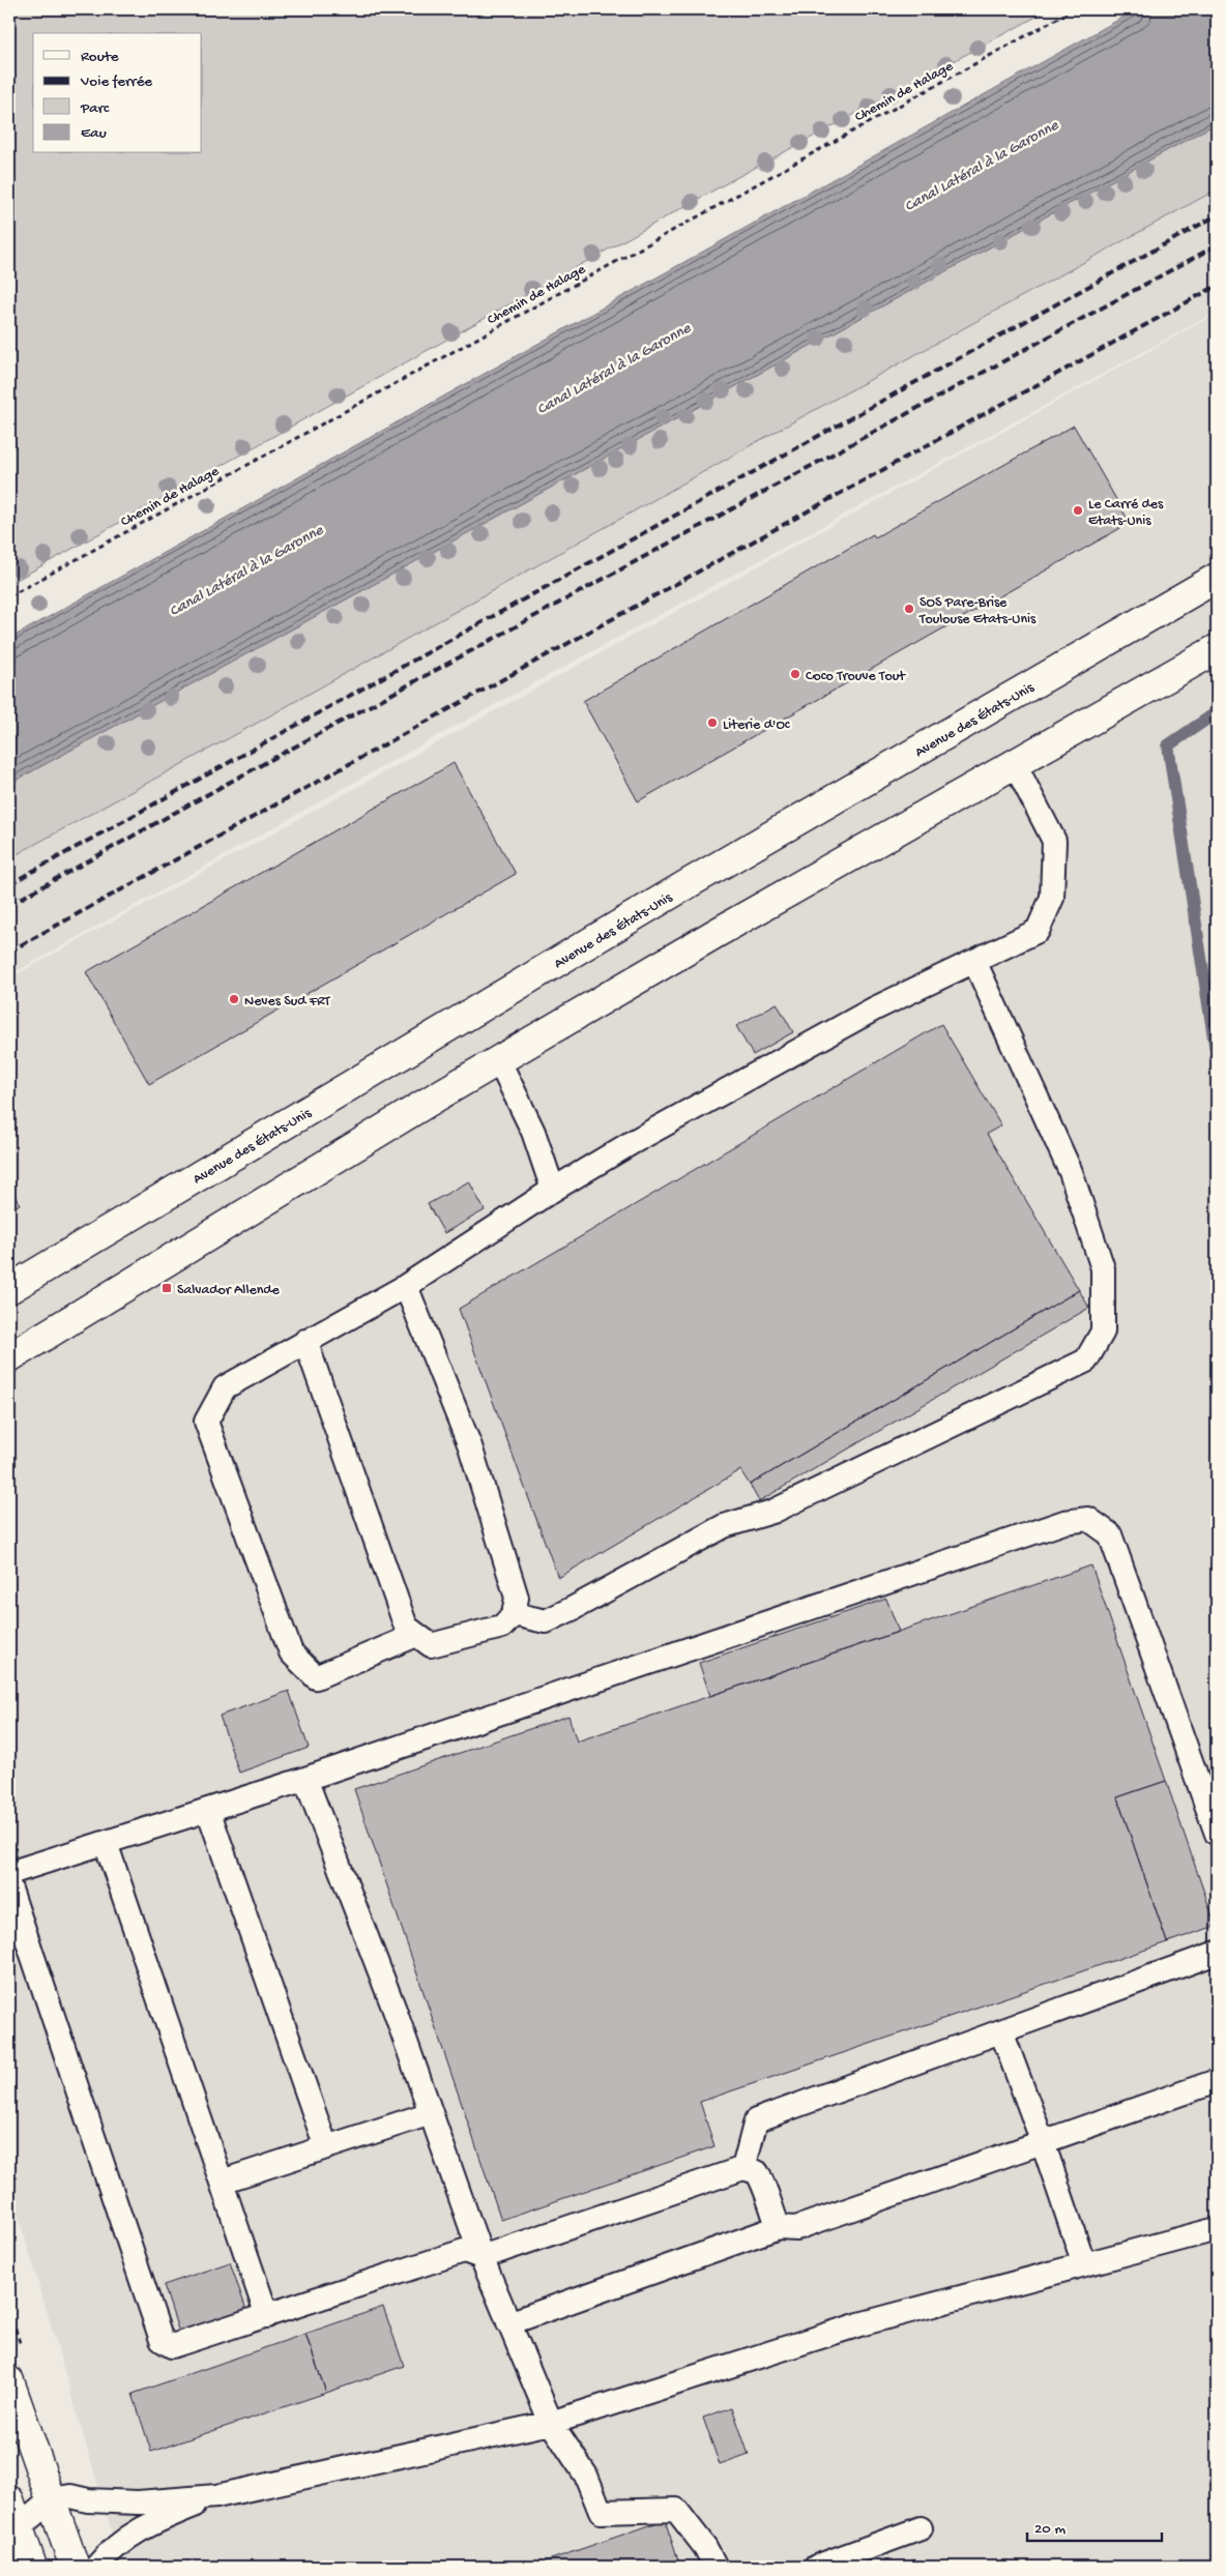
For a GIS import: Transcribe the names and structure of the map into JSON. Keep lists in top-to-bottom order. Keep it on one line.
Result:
{"streets":{"main road":["Avenue des États-Unis"],"path":["Chemin de Halage"]},"water":["Canal Latéral à la Garonne"],"places":{"other":["Le Carré des Etats-Unis","SOS Pare-Brise Toulouse Etats-Unis","Coco Trouve Tout","Literie d'Oc","Neves Sud FRT"],"transit":["Salvador Allende"]},"legend":["Route","Voie ferrée","Parc","Eau"],"scale_bar":"20 m"}
